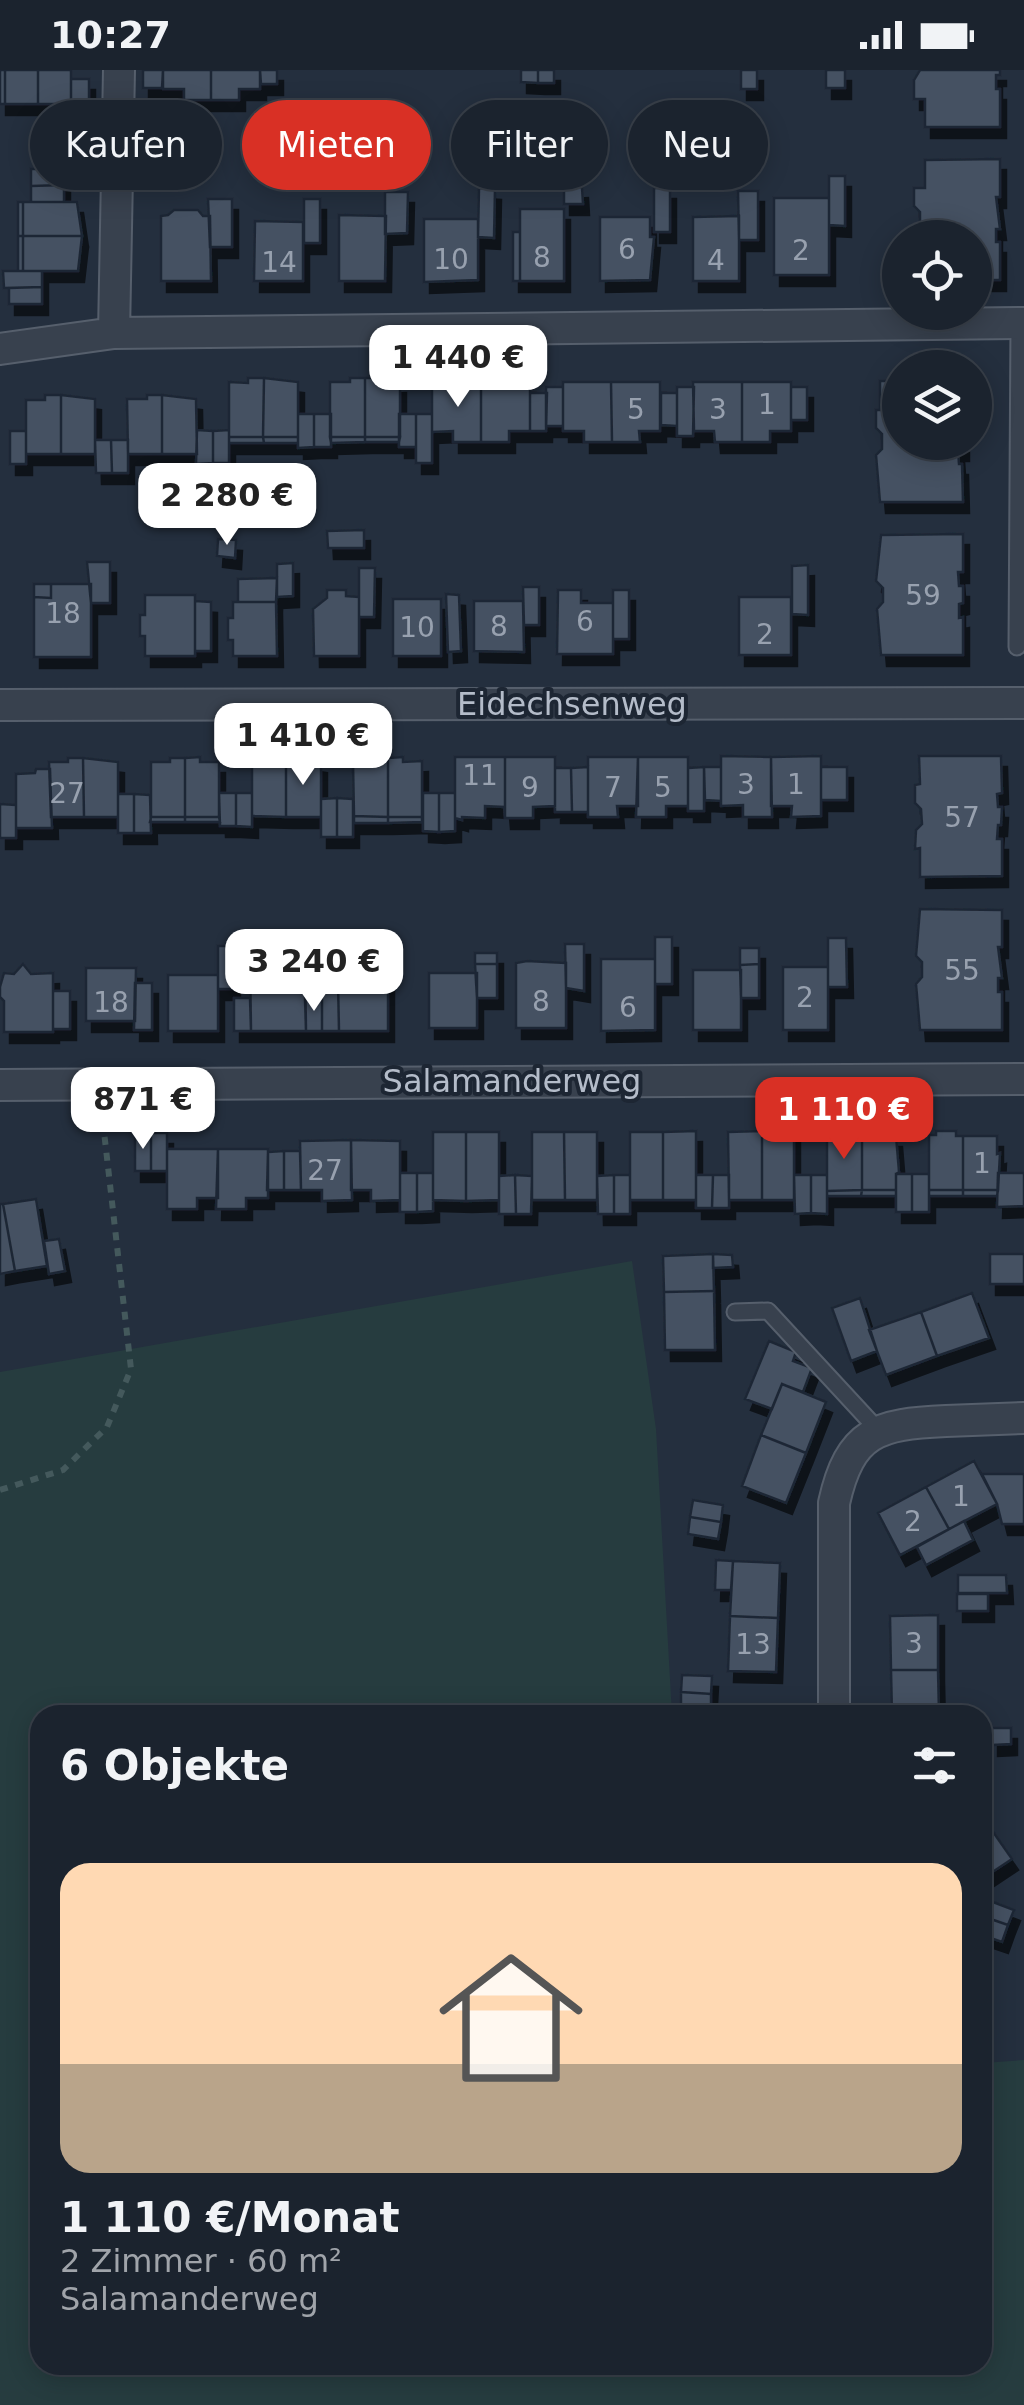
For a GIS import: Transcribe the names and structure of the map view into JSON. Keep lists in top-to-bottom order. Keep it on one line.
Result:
{"streets":{"street":["Eidechsenweg","Salamanderweg"]},"house_numbers":["6","2","8","10","4","14","1","5","3","59","18","6","8","10","2","11","3","1","9","7","5","27","57","55","2","8","18","6","1","27","1","2","3","13"],"page":{"status":"10:27","chip":["Kaufen","Mieten","Filter","Neu"],"price":["1 440 €","2 280 €","1 410 €","3 240 €","871 €","1 110 €"],"heading":"6 Objekte","list":[{"name":"1 110 €/Monat","note":"2 Zimmer · 60 m² · Salamanderweg"}]}}
